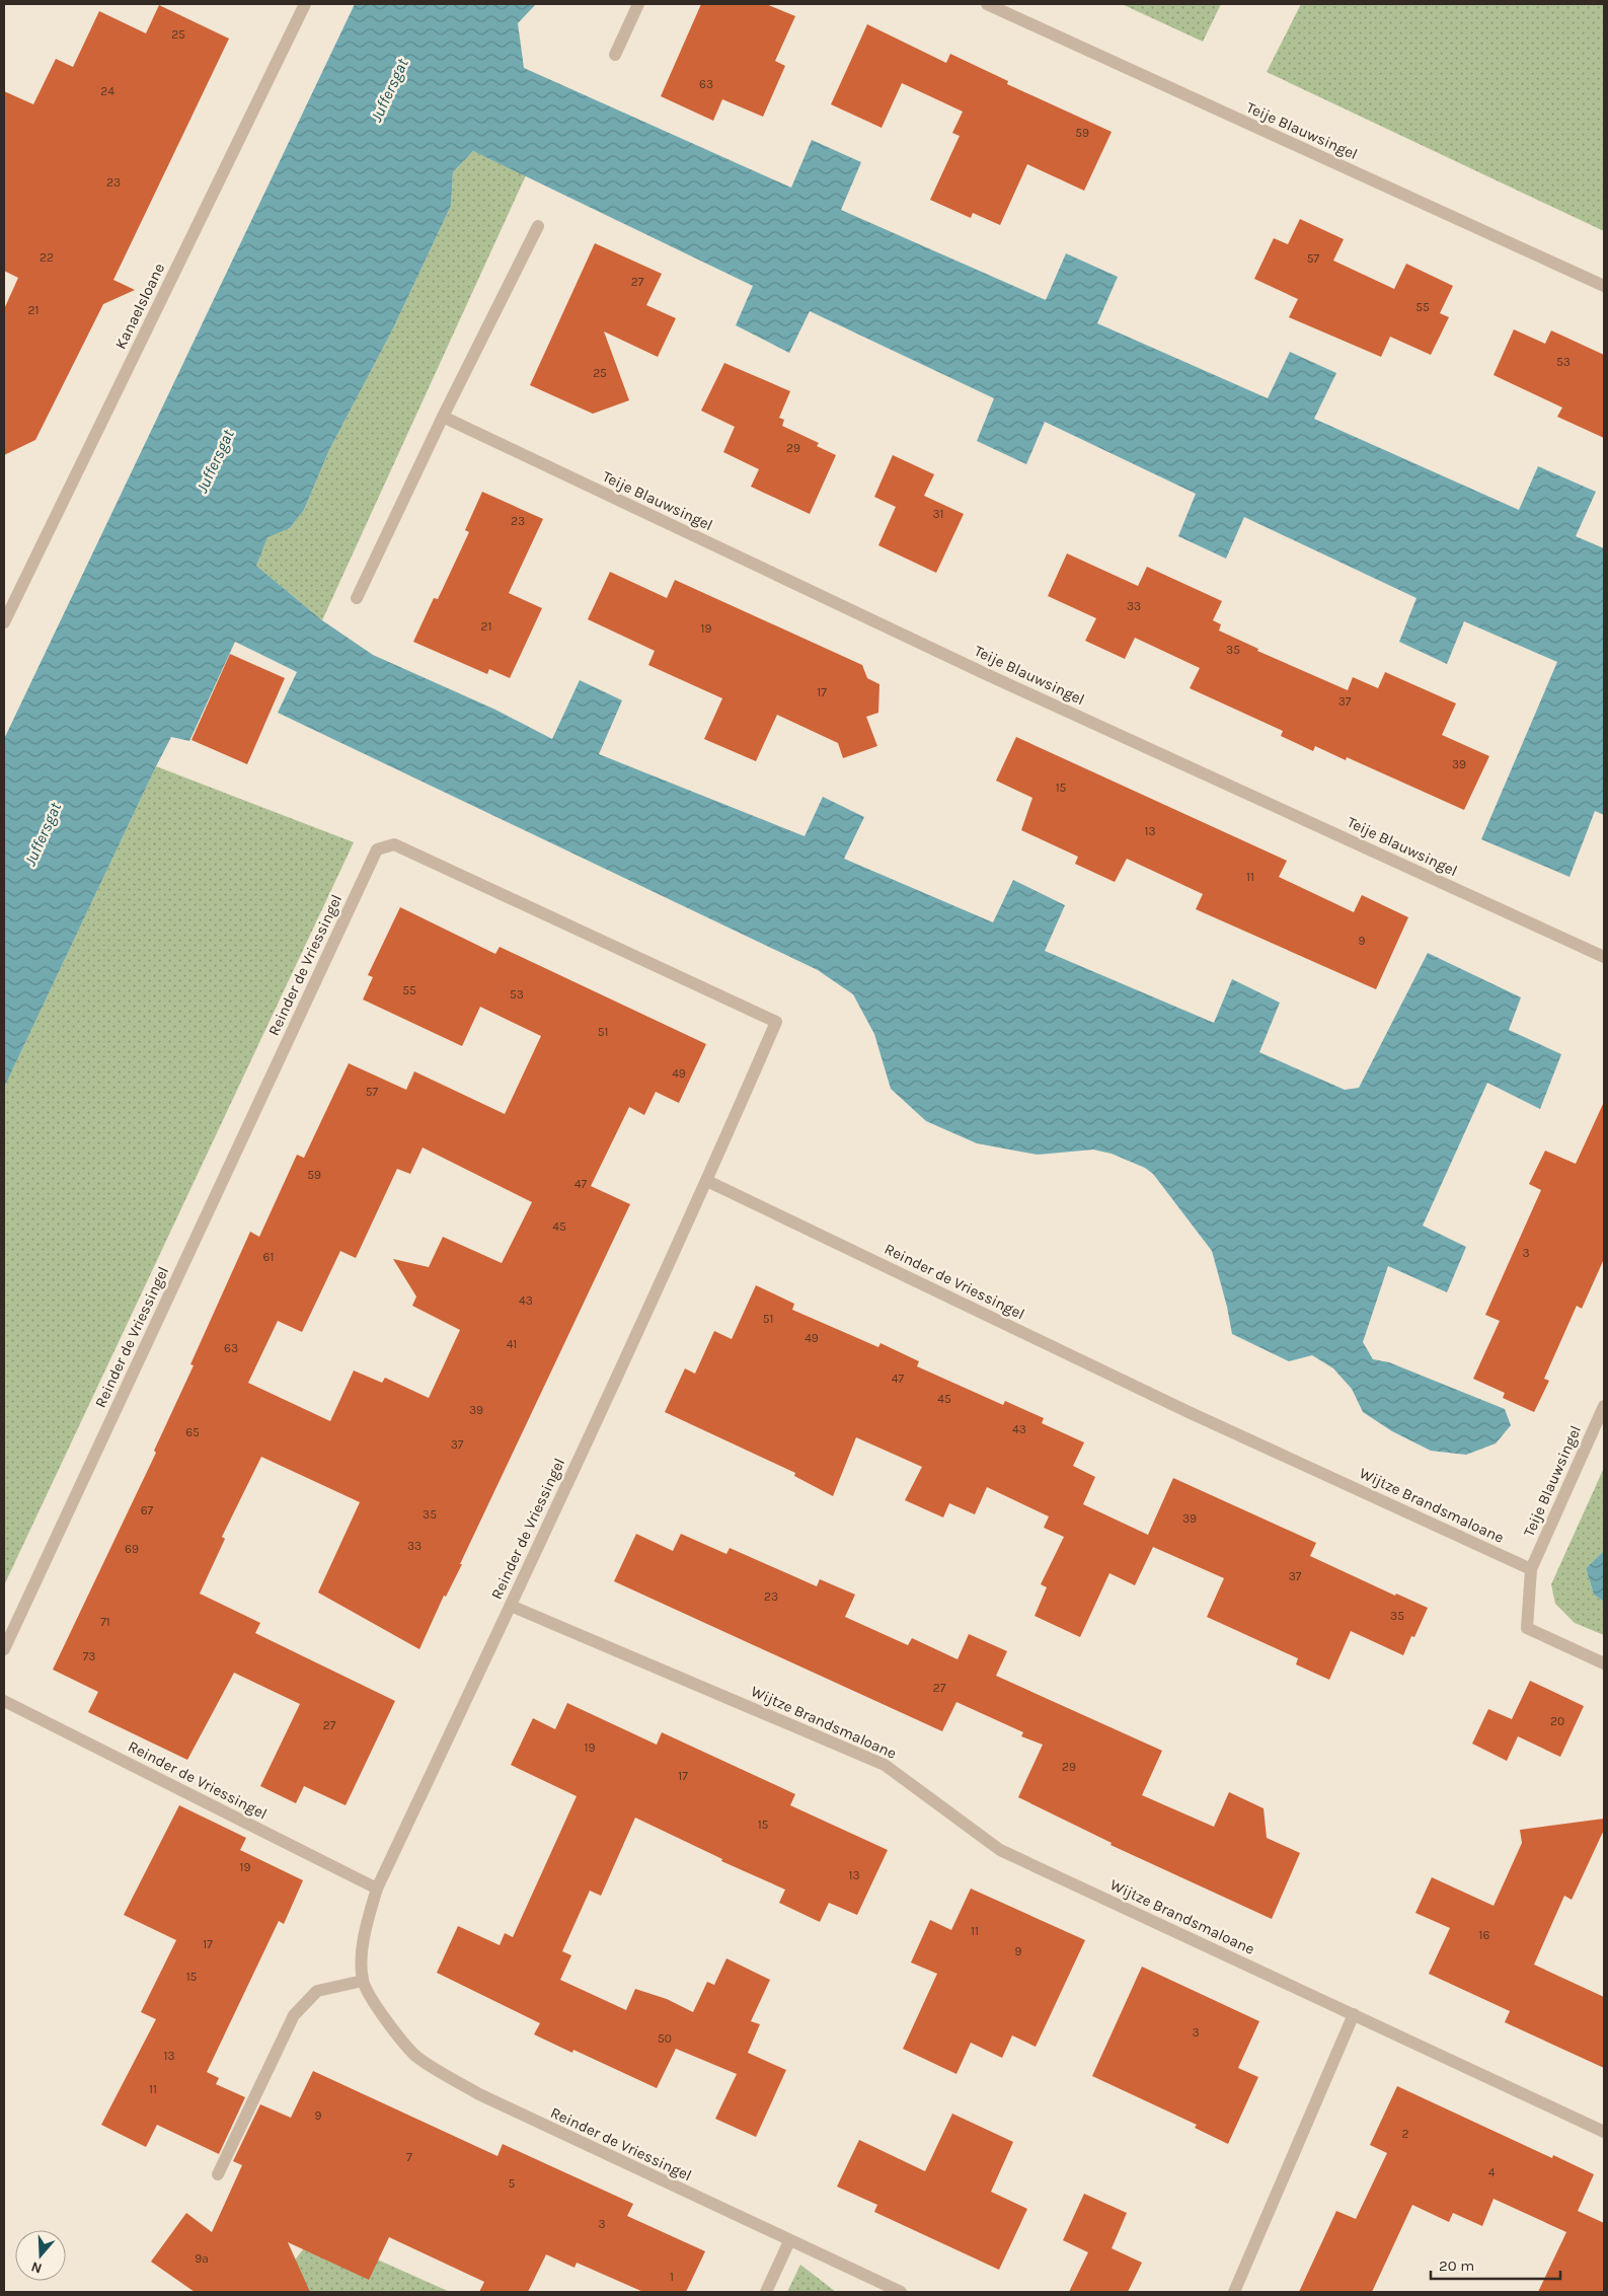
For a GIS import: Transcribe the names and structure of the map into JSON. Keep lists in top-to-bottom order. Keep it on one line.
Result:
{"streets":{"street":["Teije Blauwsingel","Kanaelsloane","Reinder de Vriessingel","Wijtze Brandsmaloane"]},"crossings":[["Teije Blauwsingel","Wijtze Brandsmaloane"],["Reinder de Vriessingel","Wijtze Brandsmaloane"]],"water":["Juffersgat"],"house_numbers":["25","63","24","59","23","22","57","27","55","21","53","25","29","31","23","33","21","19","35","17","37","39","15","13","11","9","55","53","51","49","57","59","47","45","3","61","43","51","49","41","63","47","45","39","43","65","37","67","35","39","33","69","37","23","35","71","73","27","20","27","19","29","17","15","19","13","11","16","17","9","15","3","50","13","11","9","2","7","4","5","3","9a","1"],"scale_bar":"20 m","north":"bottom"}
